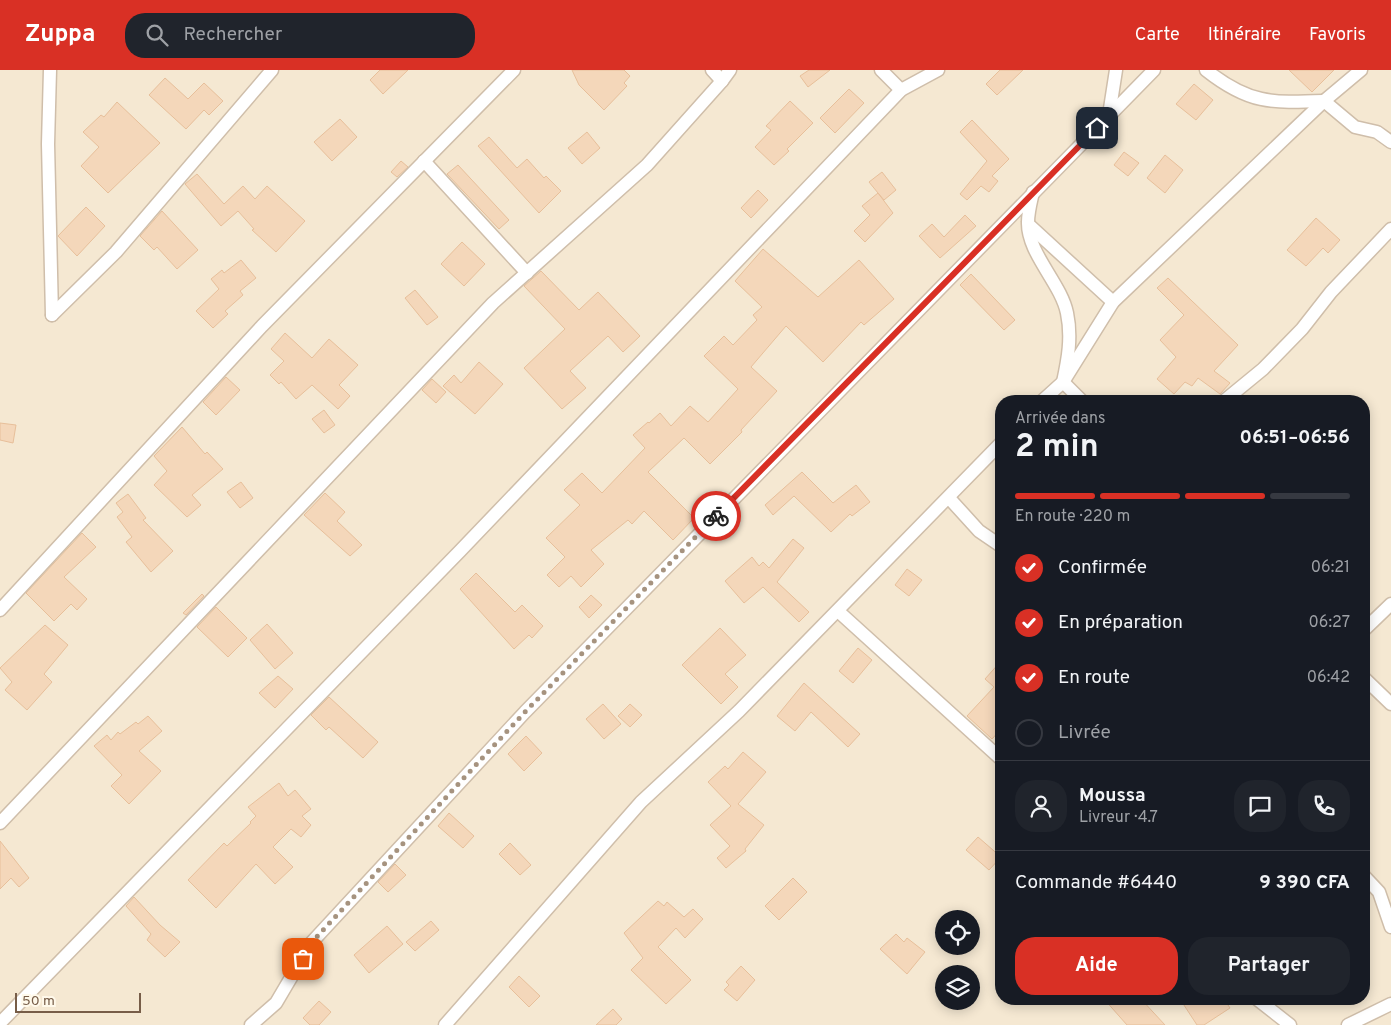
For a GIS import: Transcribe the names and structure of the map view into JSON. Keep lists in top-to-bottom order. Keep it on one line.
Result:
{"scale_bar":"50 m","page":{"header":"Zuppa","search":"Rechercher","nav":["Carte","Itinéraire","Favoris"],"heading":["2 min","Arrivée dans","06:51–06:56"],"panel":["Moussa","Livreur · 4.7","Commande #6440","9 390 CFA"],"bar":"En route · 220 m","list":[["Confirmée","06:21"],["En préparation","06:27"],["En route","06:42"],"Livrée"],"buttons":["Aide","Partager"],"scale":"50 m"}}
